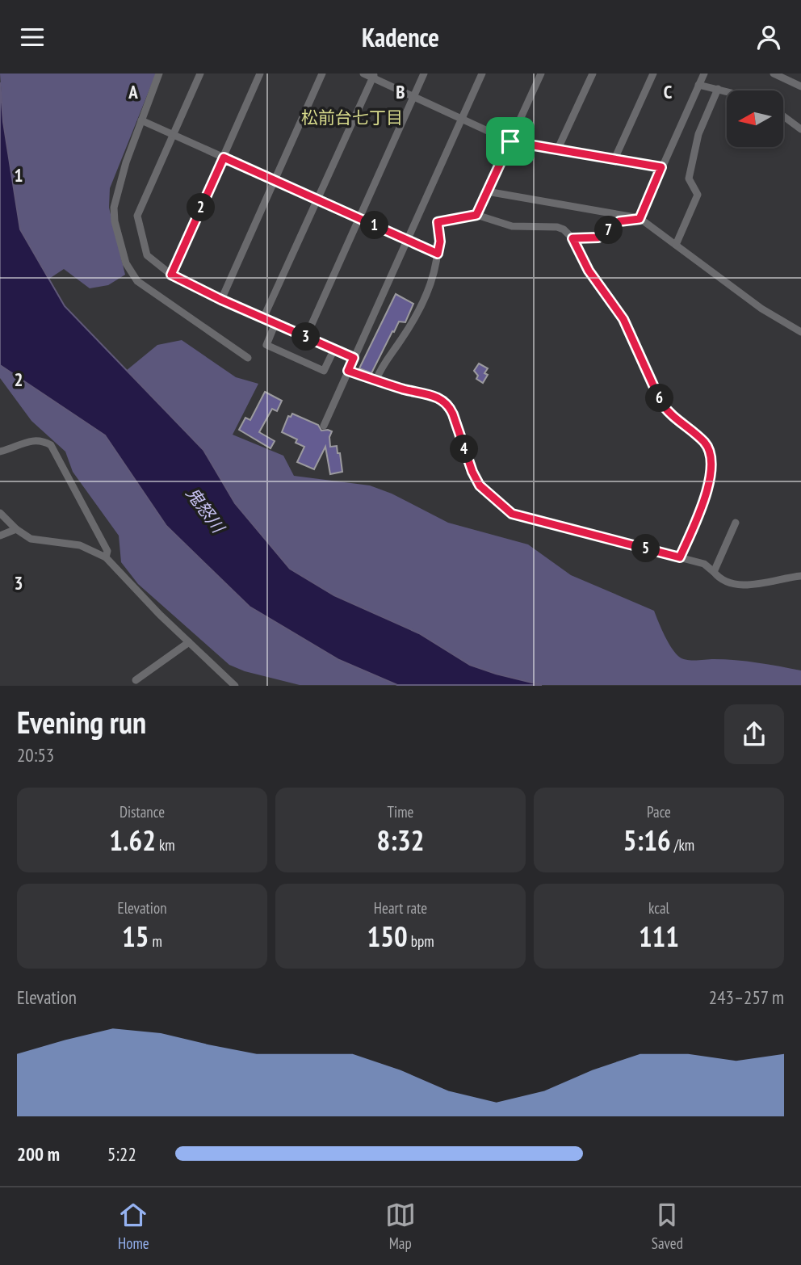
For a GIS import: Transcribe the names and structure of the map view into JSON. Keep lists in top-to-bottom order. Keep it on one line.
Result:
{"districts":["松前台七丁目"],"water":["鬼怒川"],"north":"left","page":{"header":"Kadence","pins":["2","1","7","3","6","4","5"],"heading":["Evening run","20:53"],"stats":[["Distance","1.62 km"],["Time","8:32"],["Pace","5:16 /km"],["Elevation","15 m"],["Heart rate","150 bpm"],["kcal","111"]],"chart":["Elevation","243–257 m"],"list":[{"name":"200 m","note":"5:22"}],"tabs":["Home","Map","Saved"]},"grid":{"columns":["A","B","C"],"rows":["1","2","3"]}}
